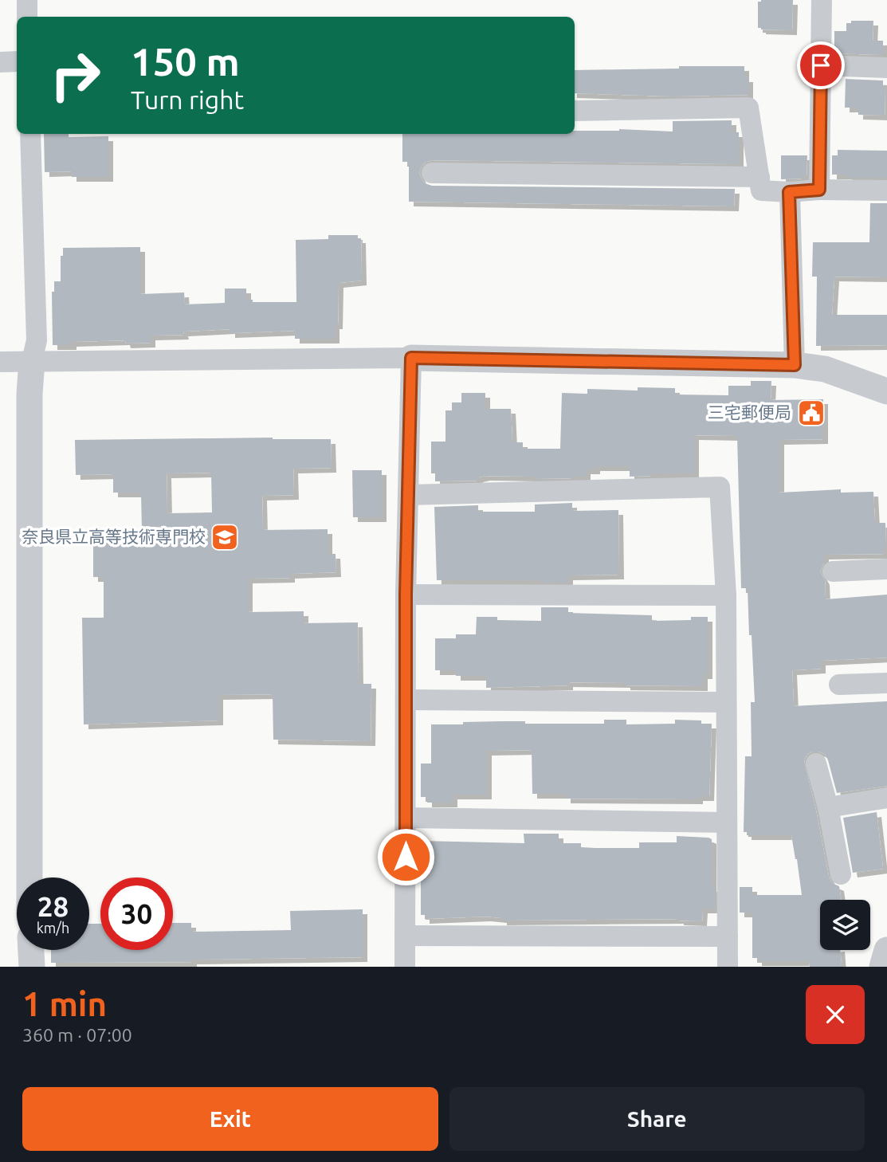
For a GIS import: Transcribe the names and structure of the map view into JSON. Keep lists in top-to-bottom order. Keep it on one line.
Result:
{"places":{"public building":["三宅郵便局"],"school or university":["奈良県立高等技術専門校"]},"page":{"turn":["150 m","Turn right"],"speed":"28 km/h","limit":"30","heading":["1 min","360 m · 07:00"],"buttons":["Exit","Share"]}}
